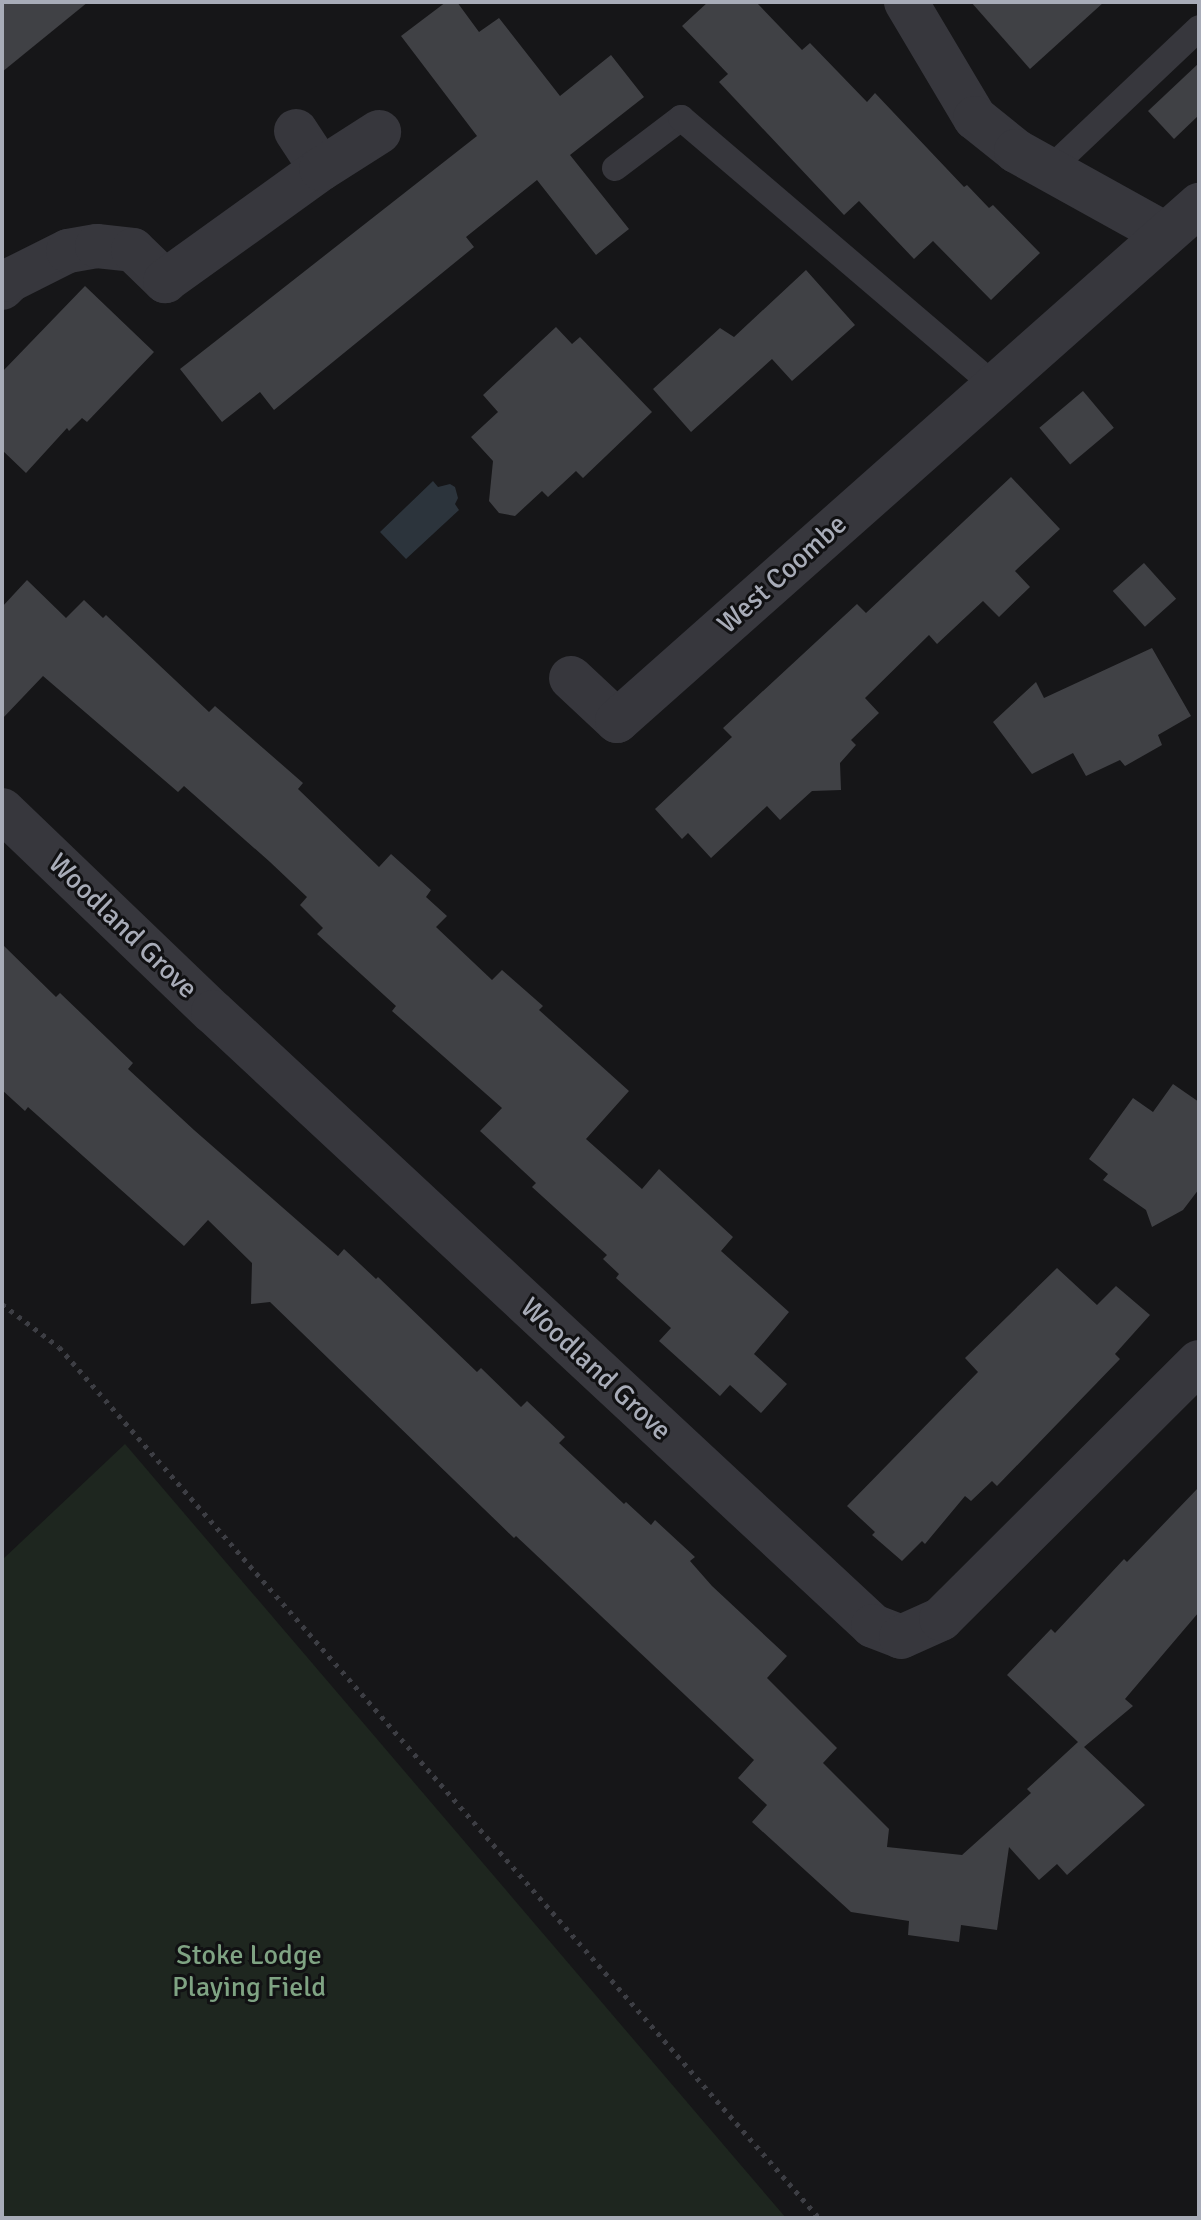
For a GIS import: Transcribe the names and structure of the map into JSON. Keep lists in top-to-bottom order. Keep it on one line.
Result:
{"streets":{"street":["West Coombe","Woodland Grove"]},"parks":["Stoke Lodge Playing Field"]}
